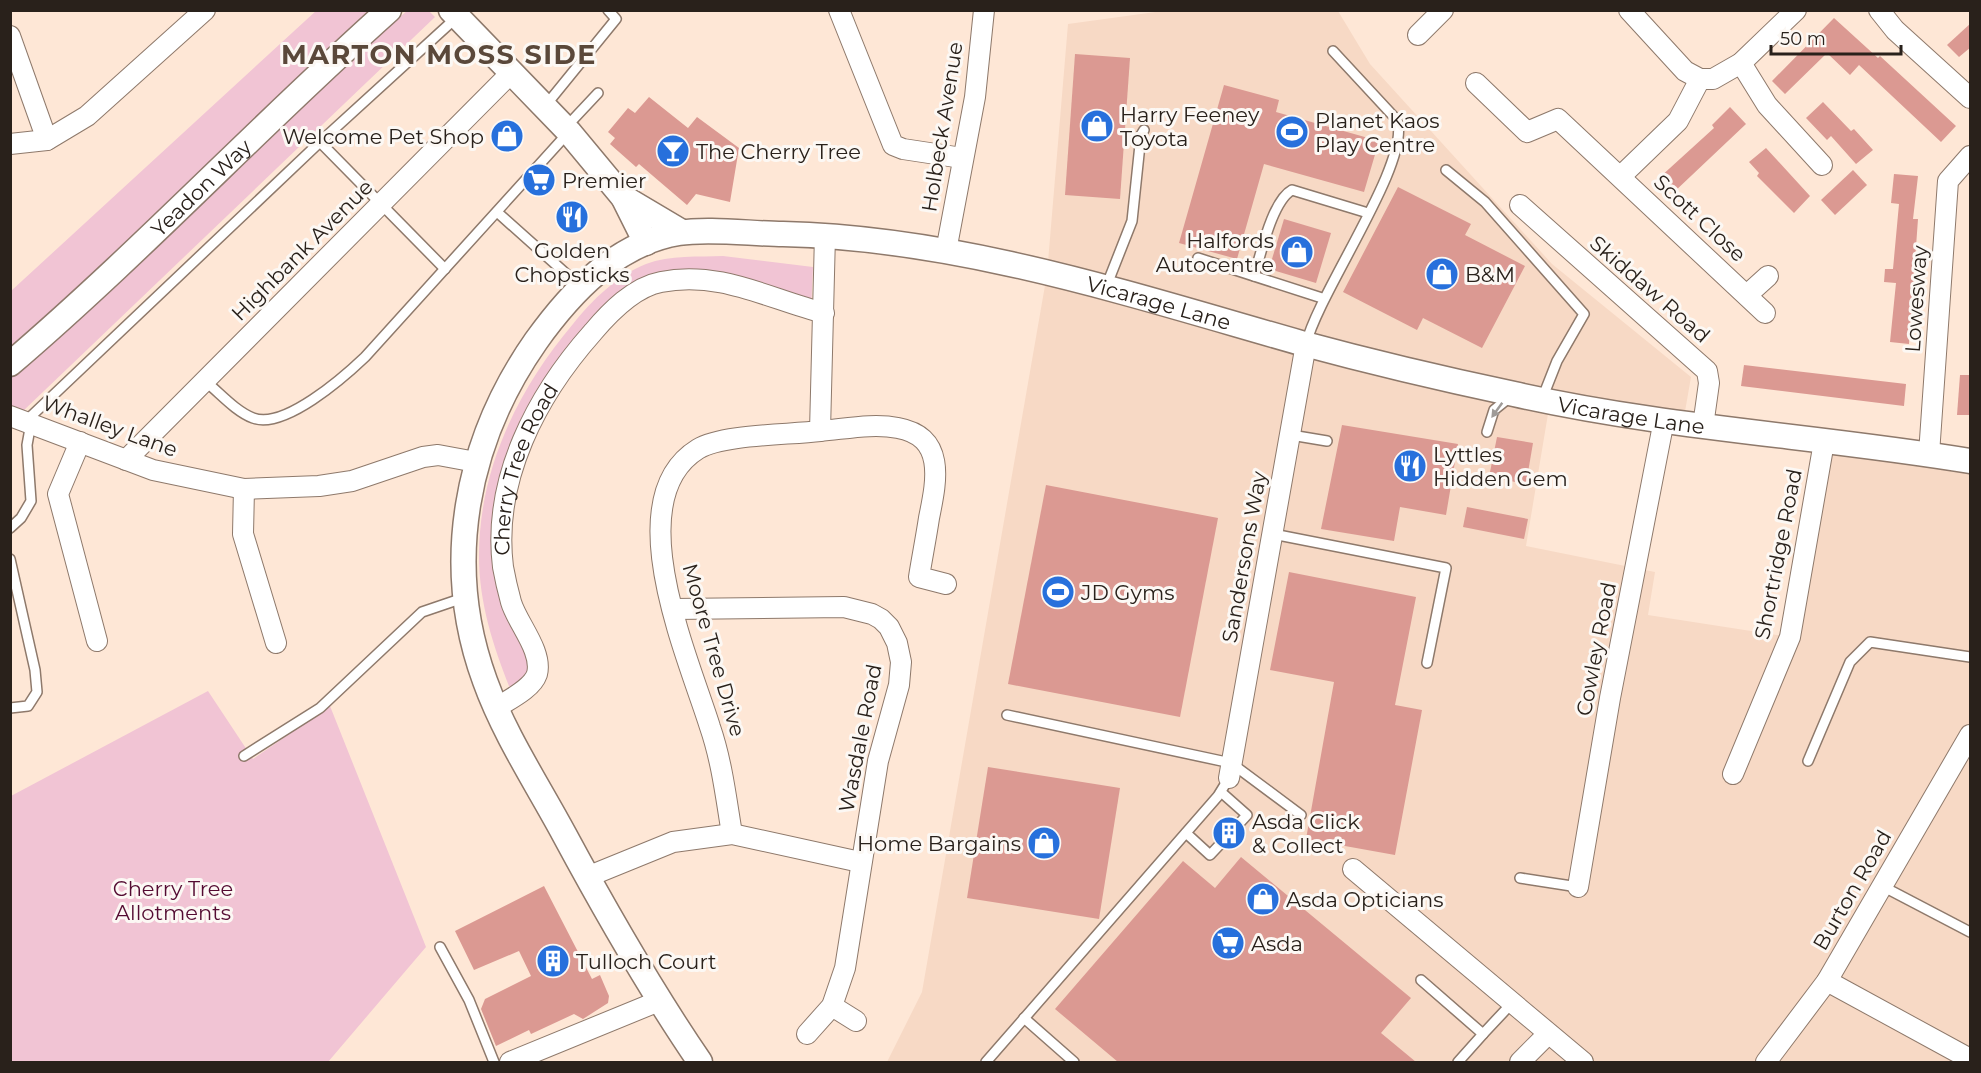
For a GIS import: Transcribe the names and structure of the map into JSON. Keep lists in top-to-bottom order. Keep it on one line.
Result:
{"streets":{"street":["Holbeck Avenue","Yeadon Way","Scott Close","Highbank Avenue","Skiddaw Road","Lowesway","Vicarage Lane","Whalley Lane","Cherry Tree Road","Shortridge Road","Sandersons Way","Cowley Road","Moore Tree Drive","Wasdale Road","Burton Road"]},"crossings":[["Holbeck Avenue","Vicarage Lane"],["Highbank Avenue","Whalley Lane"],["Skiddaw Road","Vicarage Lane"],["Lowesway","Vicarage Lane"],["Vicarage Lane","Cherry Tree Road"],["Vicarage Lane","Shortridge Road"],["Vicarage Lane","Sandersons Way"],["Vicarage Lane","Cowley Road"],["Whalley Lane","Cherry Tree Road"],["Moore Tree Drive","Wasdale Road"]],"districts":["MARTON MOSS SIDE"],"parks":["Cherry Tree Allotments"],"places":{"shop":["Harry Feeney Toyota","Welcome Pet Shop","Halfords Autocentre","B&M","Home Bargains","Asda Opticians"],"sports":["Planet Kaos Play Centre","JD Gyms"],"bar":["The Cherry Tree"],"supermarket":["Premier","Asda"],"restaurant":["Golden Chopsticks","Lyttles Hidden Gem"],"building":["Asda Click & Collect","Tulloch Court"]},"scale_bar":"50 m"}
